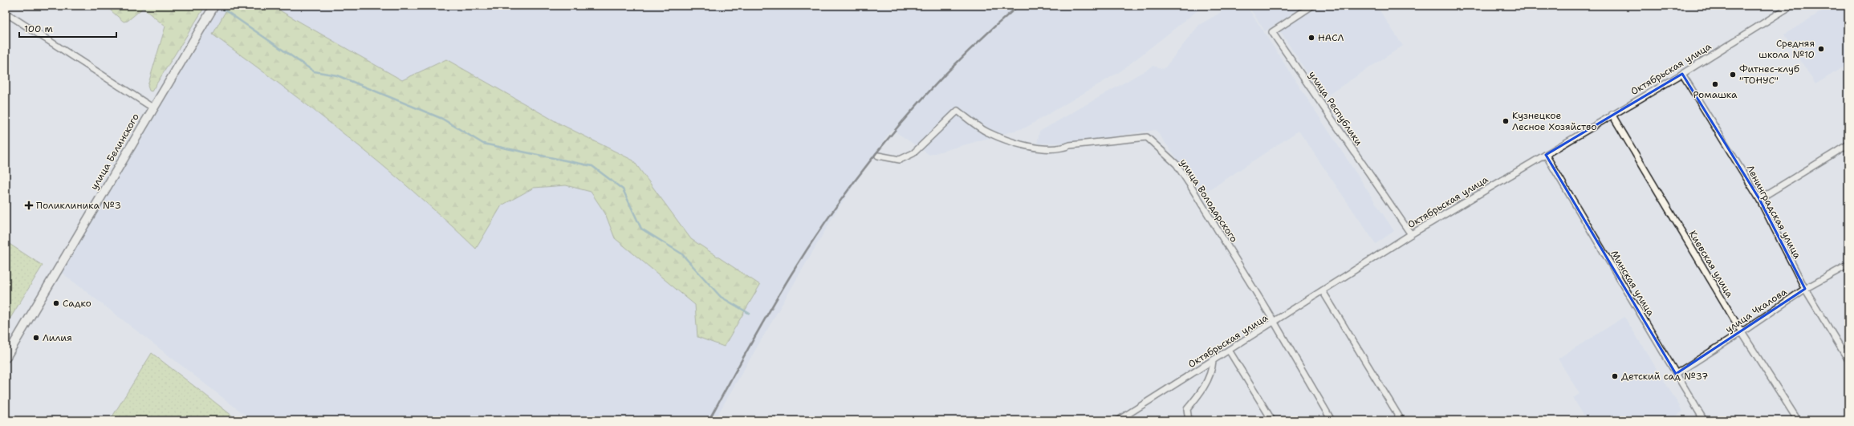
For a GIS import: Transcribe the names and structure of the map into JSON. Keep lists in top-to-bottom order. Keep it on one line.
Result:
{"streets":{"street":["Октябрьская улица","улица Республики","улица Белинского","улица Володарского","Ленинградская улица","Киевская улица","Минская улица","улица Чкалова"]},"crossings":[["Октябрьская улица","улица Республики"],["Октябрьская улица","улица Володарского"],["Октябрьская улица","Ленинградская улица"],["Октябрьская улица","Киевская улица"],["Октябрьская улица","Минская улица"],["Ленинградская улица","улица Чкалова"],["Киевская улица","улица Чкалова"],["Минская улица","улица Чкалова"]],"places":{"other":["НАСЛ","Средняя школа №10","Фитнес-клуб \"ТОНУС\"","Ромашка","Кузнецкое Лесное Хозяйство","Садко","Лилия","Детский сад №37"],"health":["Поликлиника №3"]},"scale_bar":"100 m"}
